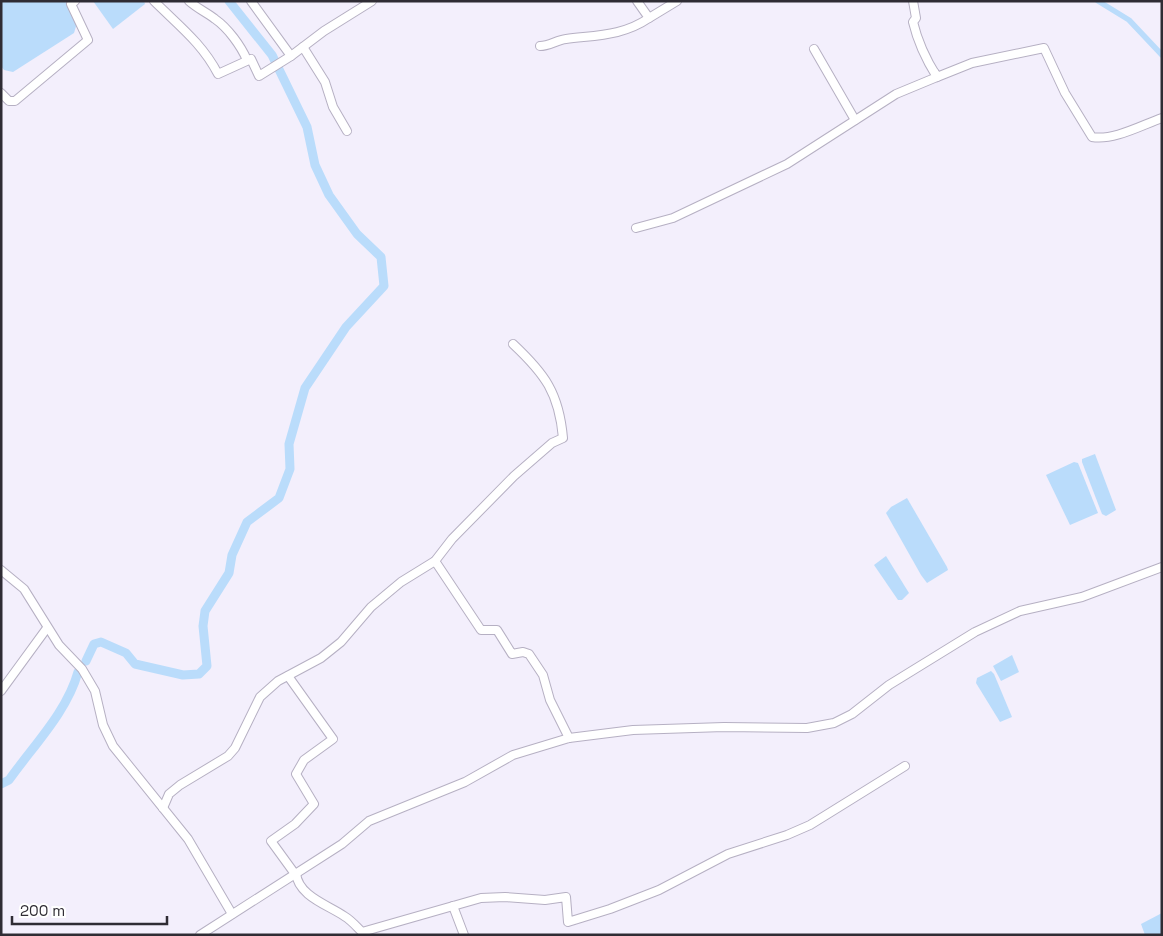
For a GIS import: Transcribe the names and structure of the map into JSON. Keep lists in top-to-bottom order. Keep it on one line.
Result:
{"scale_bar":"200 m"}
